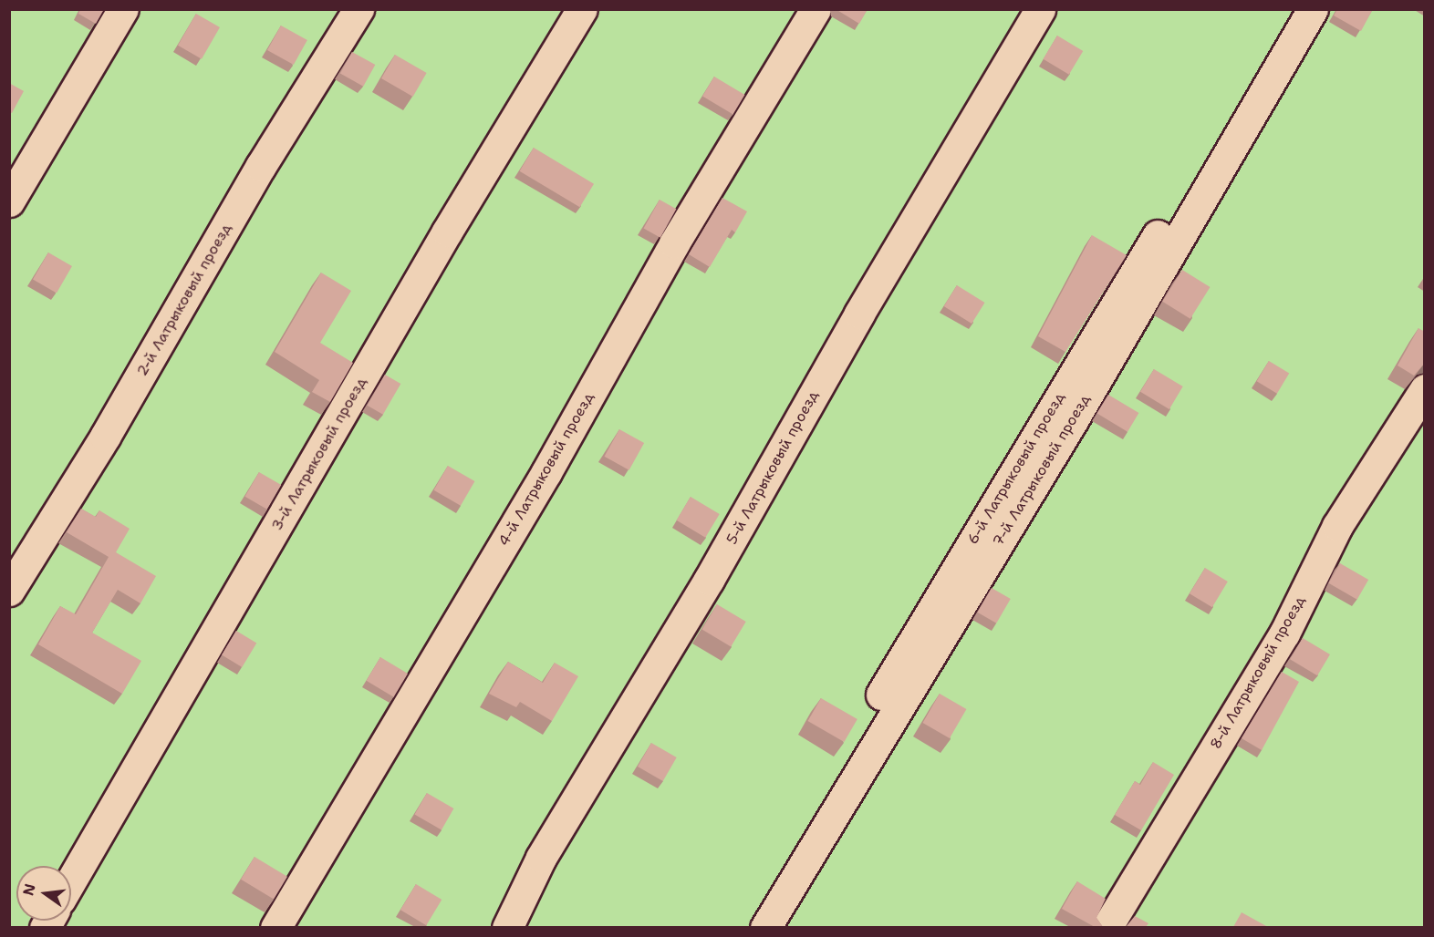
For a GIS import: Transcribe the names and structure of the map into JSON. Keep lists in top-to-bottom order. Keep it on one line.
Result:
{"streets":{"lane":["2-й Латрыковый проезд","3-й Латрыковый проезд","5-й Латрыковый проезд","6-й Латрыковый проезд","4-й Латрыковый проезд","7-й Латрыковый проезд","8-й Латрыковый проезд"]},"north":"left"}
